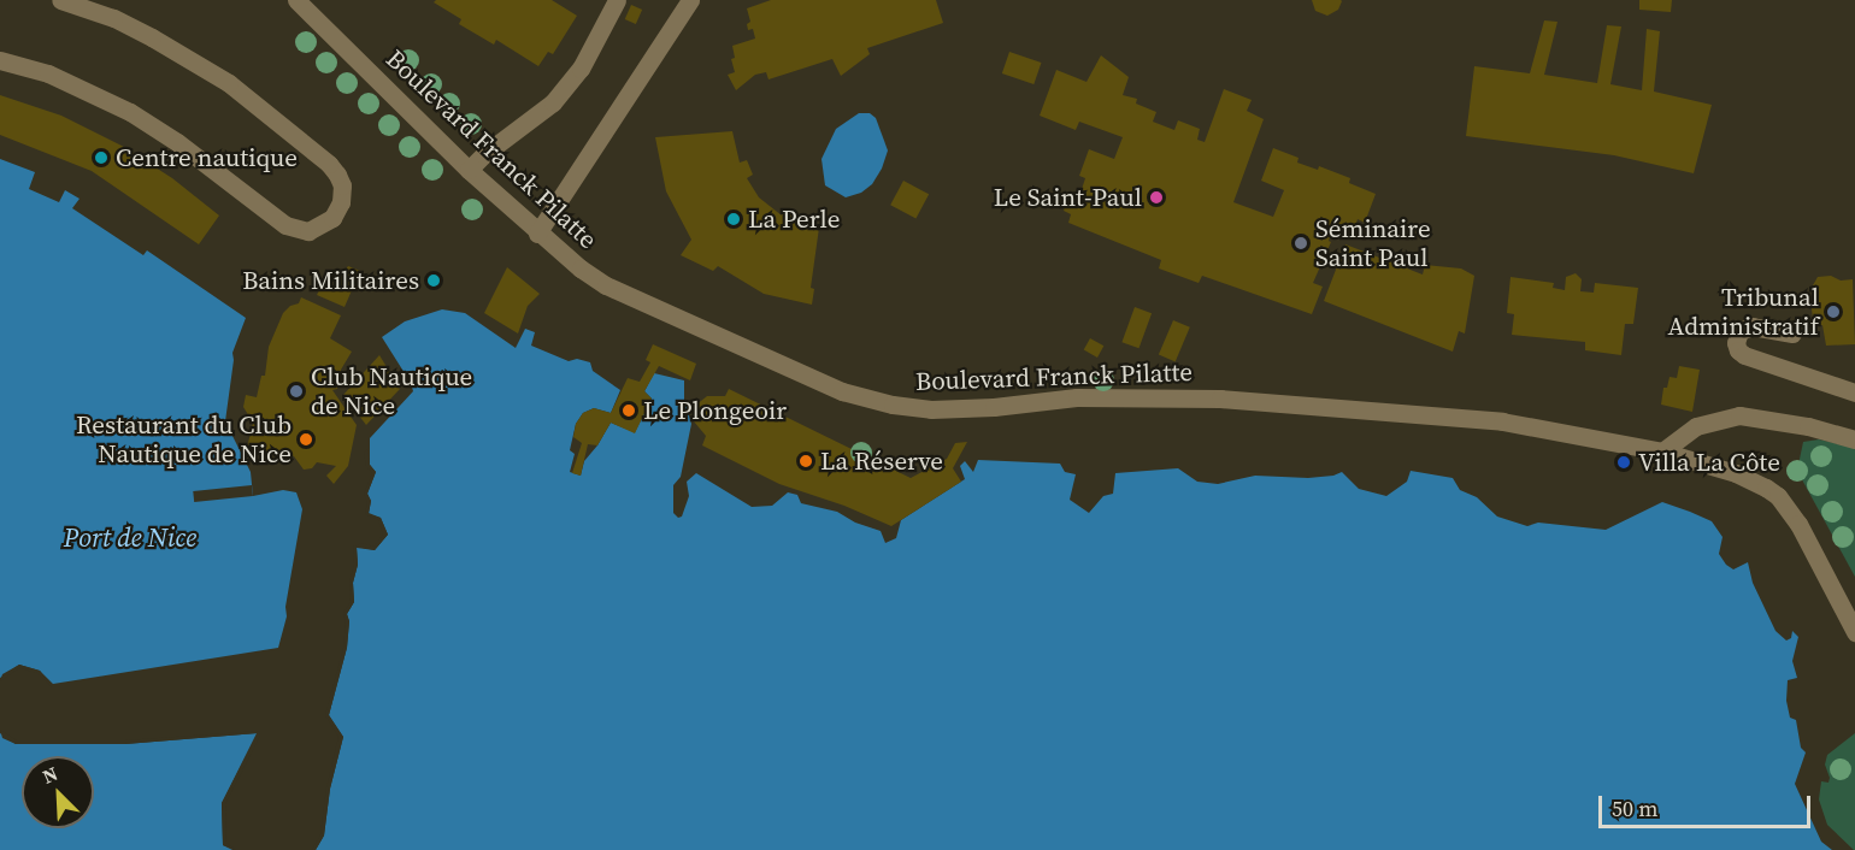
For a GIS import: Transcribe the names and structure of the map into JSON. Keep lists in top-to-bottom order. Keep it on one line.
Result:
{"streets":{"street":["Boulevard Franck Pilatte"]},"water":["Port de Nice"],"places":["Centre nautique","Le Saint-Paul","La Perle","Séminaire Saint Paul","Bains Militaires","Tribunal Administratif","Club Nautique de Nice","Le Plongeoir","Restaurant du Club Nautique de Nice","La Réserve","Villa La Côte"],"scale_bar":"50 m","north":"top left"}
